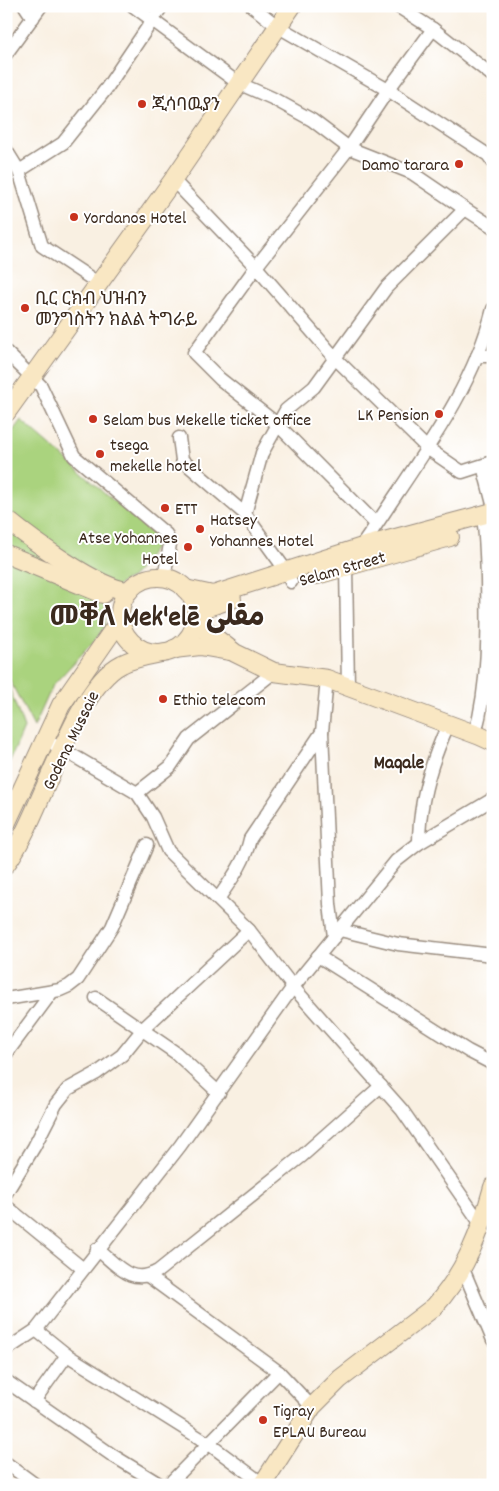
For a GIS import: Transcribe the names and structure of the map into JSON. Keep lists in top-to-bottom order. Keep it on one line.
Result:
{"streets":{"street":["Selam Street","Godena Mussaie"]},"crossings":[["Selam Street","Godena Mussaie"]],"districts":["መቐለ Mek'elē مقلى","Maqale"],"places":["ጂሳባዉያን","Damo tarara","Yordanos Hotel","ቢር ርክብ ህዝብን መንግስትን ክልል ትግራይ","LK Pension","Selam bus Mekelle ticket office","tsega mekelle hotel","ETT","Hatsey Yohannes Hotel","Atse Yohannes Hotel","Ethio telecom","Tigray EPLAU Bureau"]}
